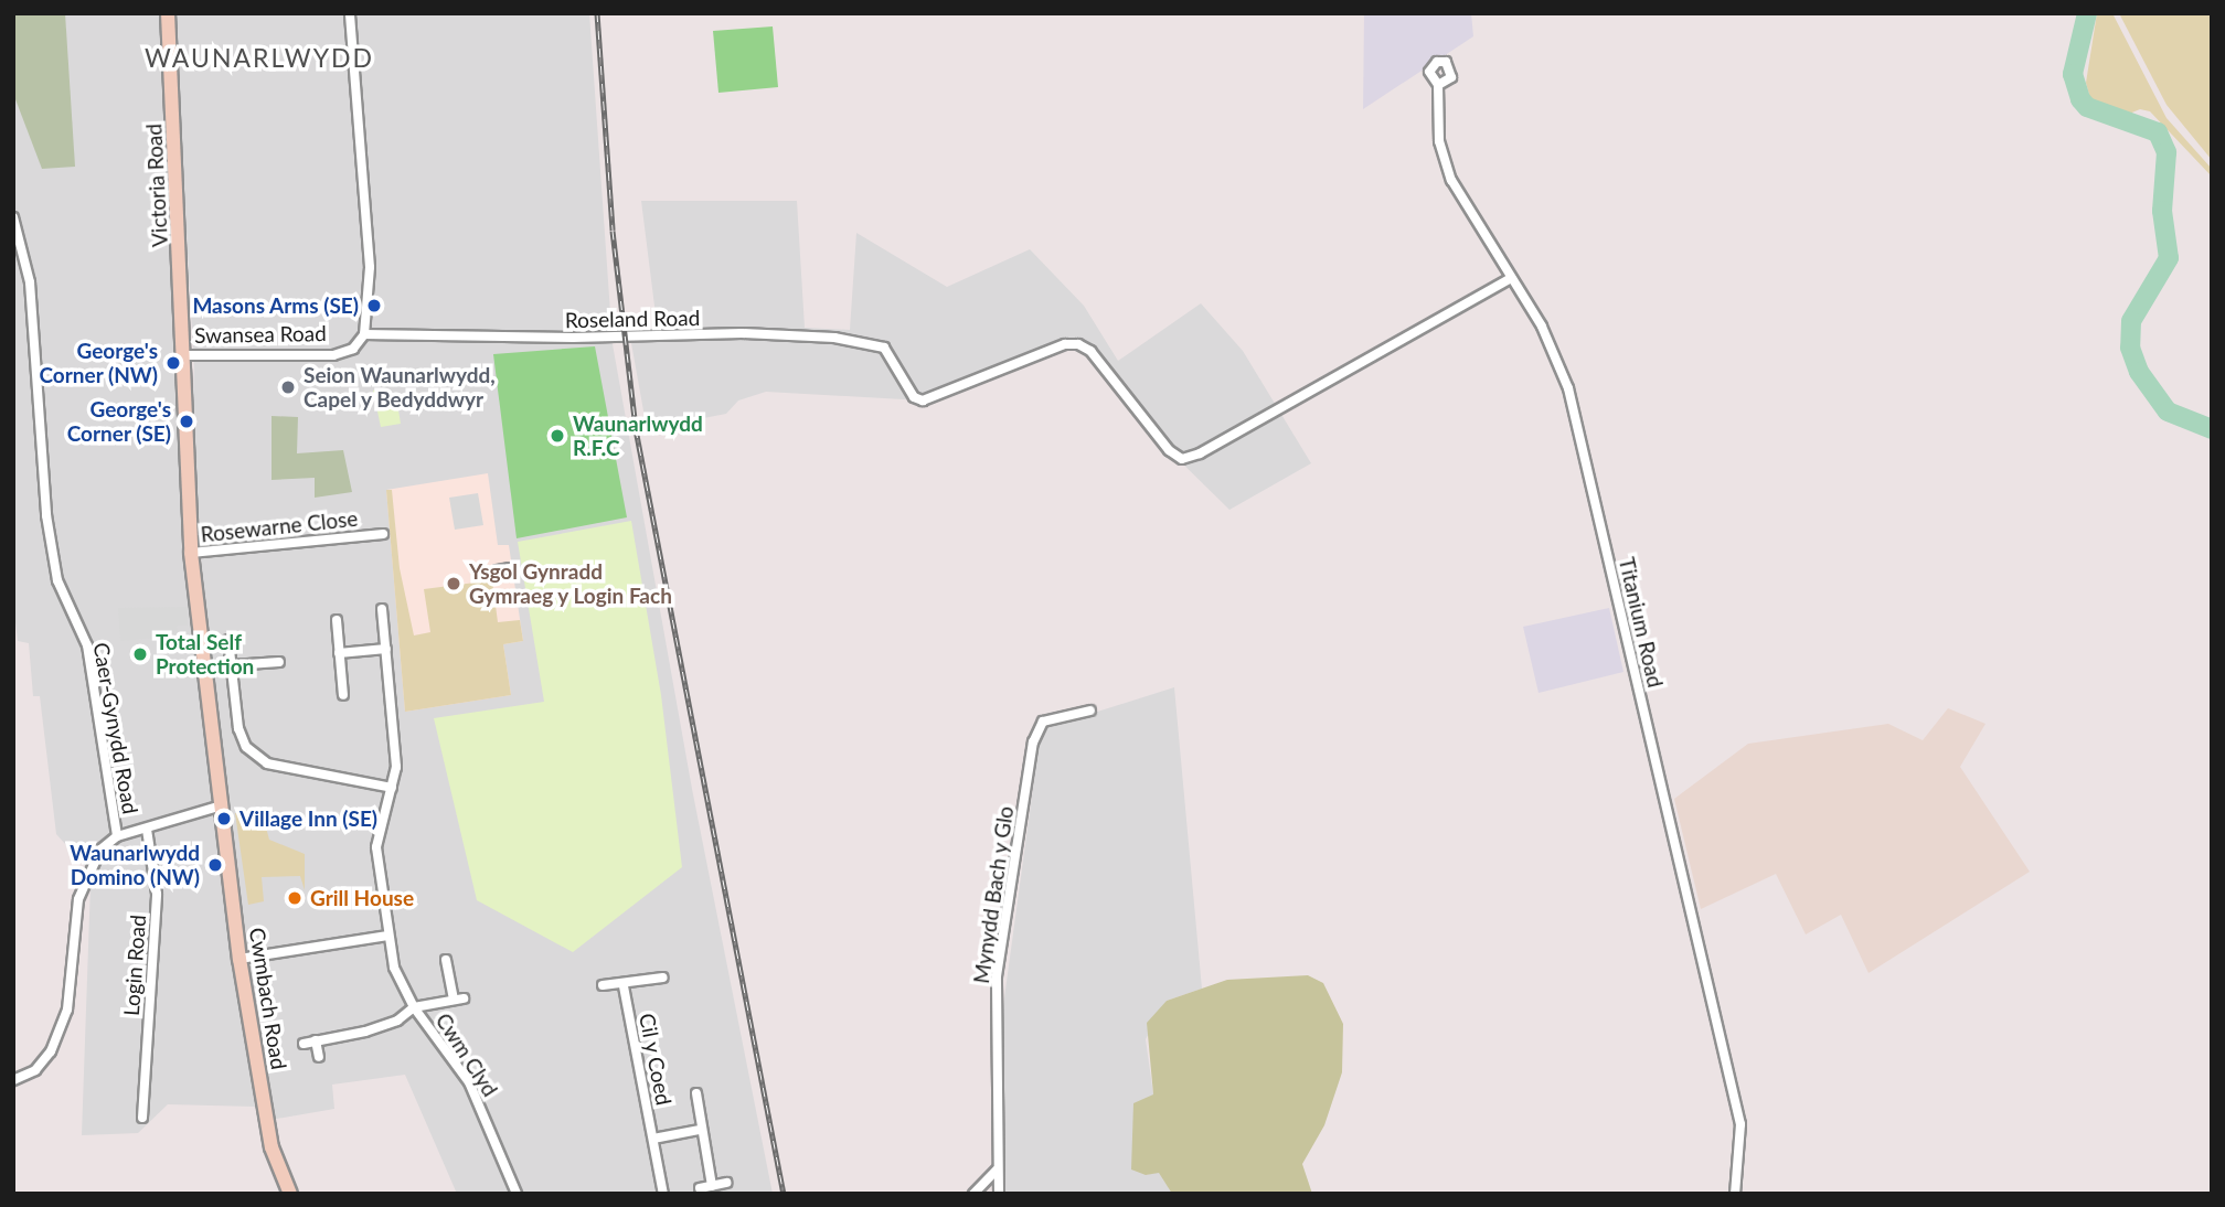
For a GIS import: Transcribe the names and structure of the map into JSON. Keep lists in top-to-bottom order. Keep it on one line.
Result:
{"streets":{"main road":["Victoria Road","Swansea Road","Cwmbach Road"],"street":["Roseland Road","Rosewarne Close","Titanium Road","Caer-Gynydd Road","Mynydd Bach y Glo","Login Road","Cwm Clyd","Cil y Coed"]},"crossings":[["Victoria Road","Swansea Road"],["Roseland Road","Swansea Road"],["Roseland Road","Titanium Road"],["Swansea Road","Rosewarne Close"],["Swansea Road","Cwmbach Road"]],"districts":["WAUNARLWYDD"],"places":["Masons Arms (SE)","George's Corner (NW)","Seion Waunarlwydd, Capel y Bedyddwyr","George's Corner (SE)","Waunarlwydd R.F.C","Ysgol Gynradd Gymraeg y Login Fach","Total Self Protection","Village Inn (SE)","Waunarlwydd Domino (NW)","Grill House"]}
